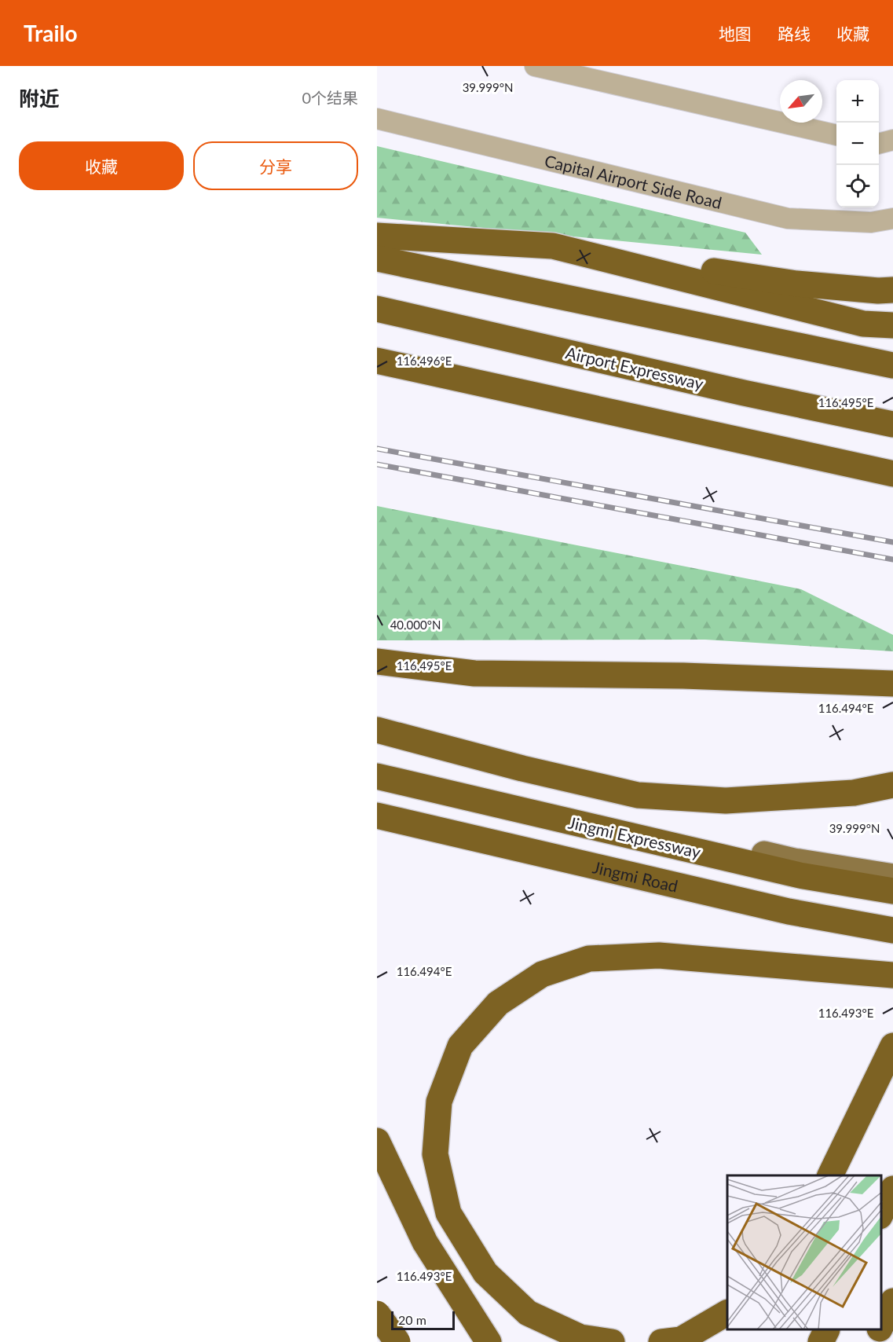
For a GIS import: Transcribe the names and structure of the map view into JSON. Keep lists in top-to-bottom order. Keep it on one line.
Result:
{"streets":{"highway":["Airport Expressway","Jingmi Expressway"],"main road":["Jingmi Road"],"street":["Capital Airport Side Road"]},"scale_bar":"20 m","north":"bottom left","page":{"header":"Trailo","nav":["地图","路线","收藏"],"heading":["附近","0个结果"],"map_buttons":["+","−"],"buttons":["收藏","分享"],"scale":"20 m"},"coordinates":["39.999°N","116.496°E","116.495°E","40.000°N","116.494°E","116.493°E"]}
